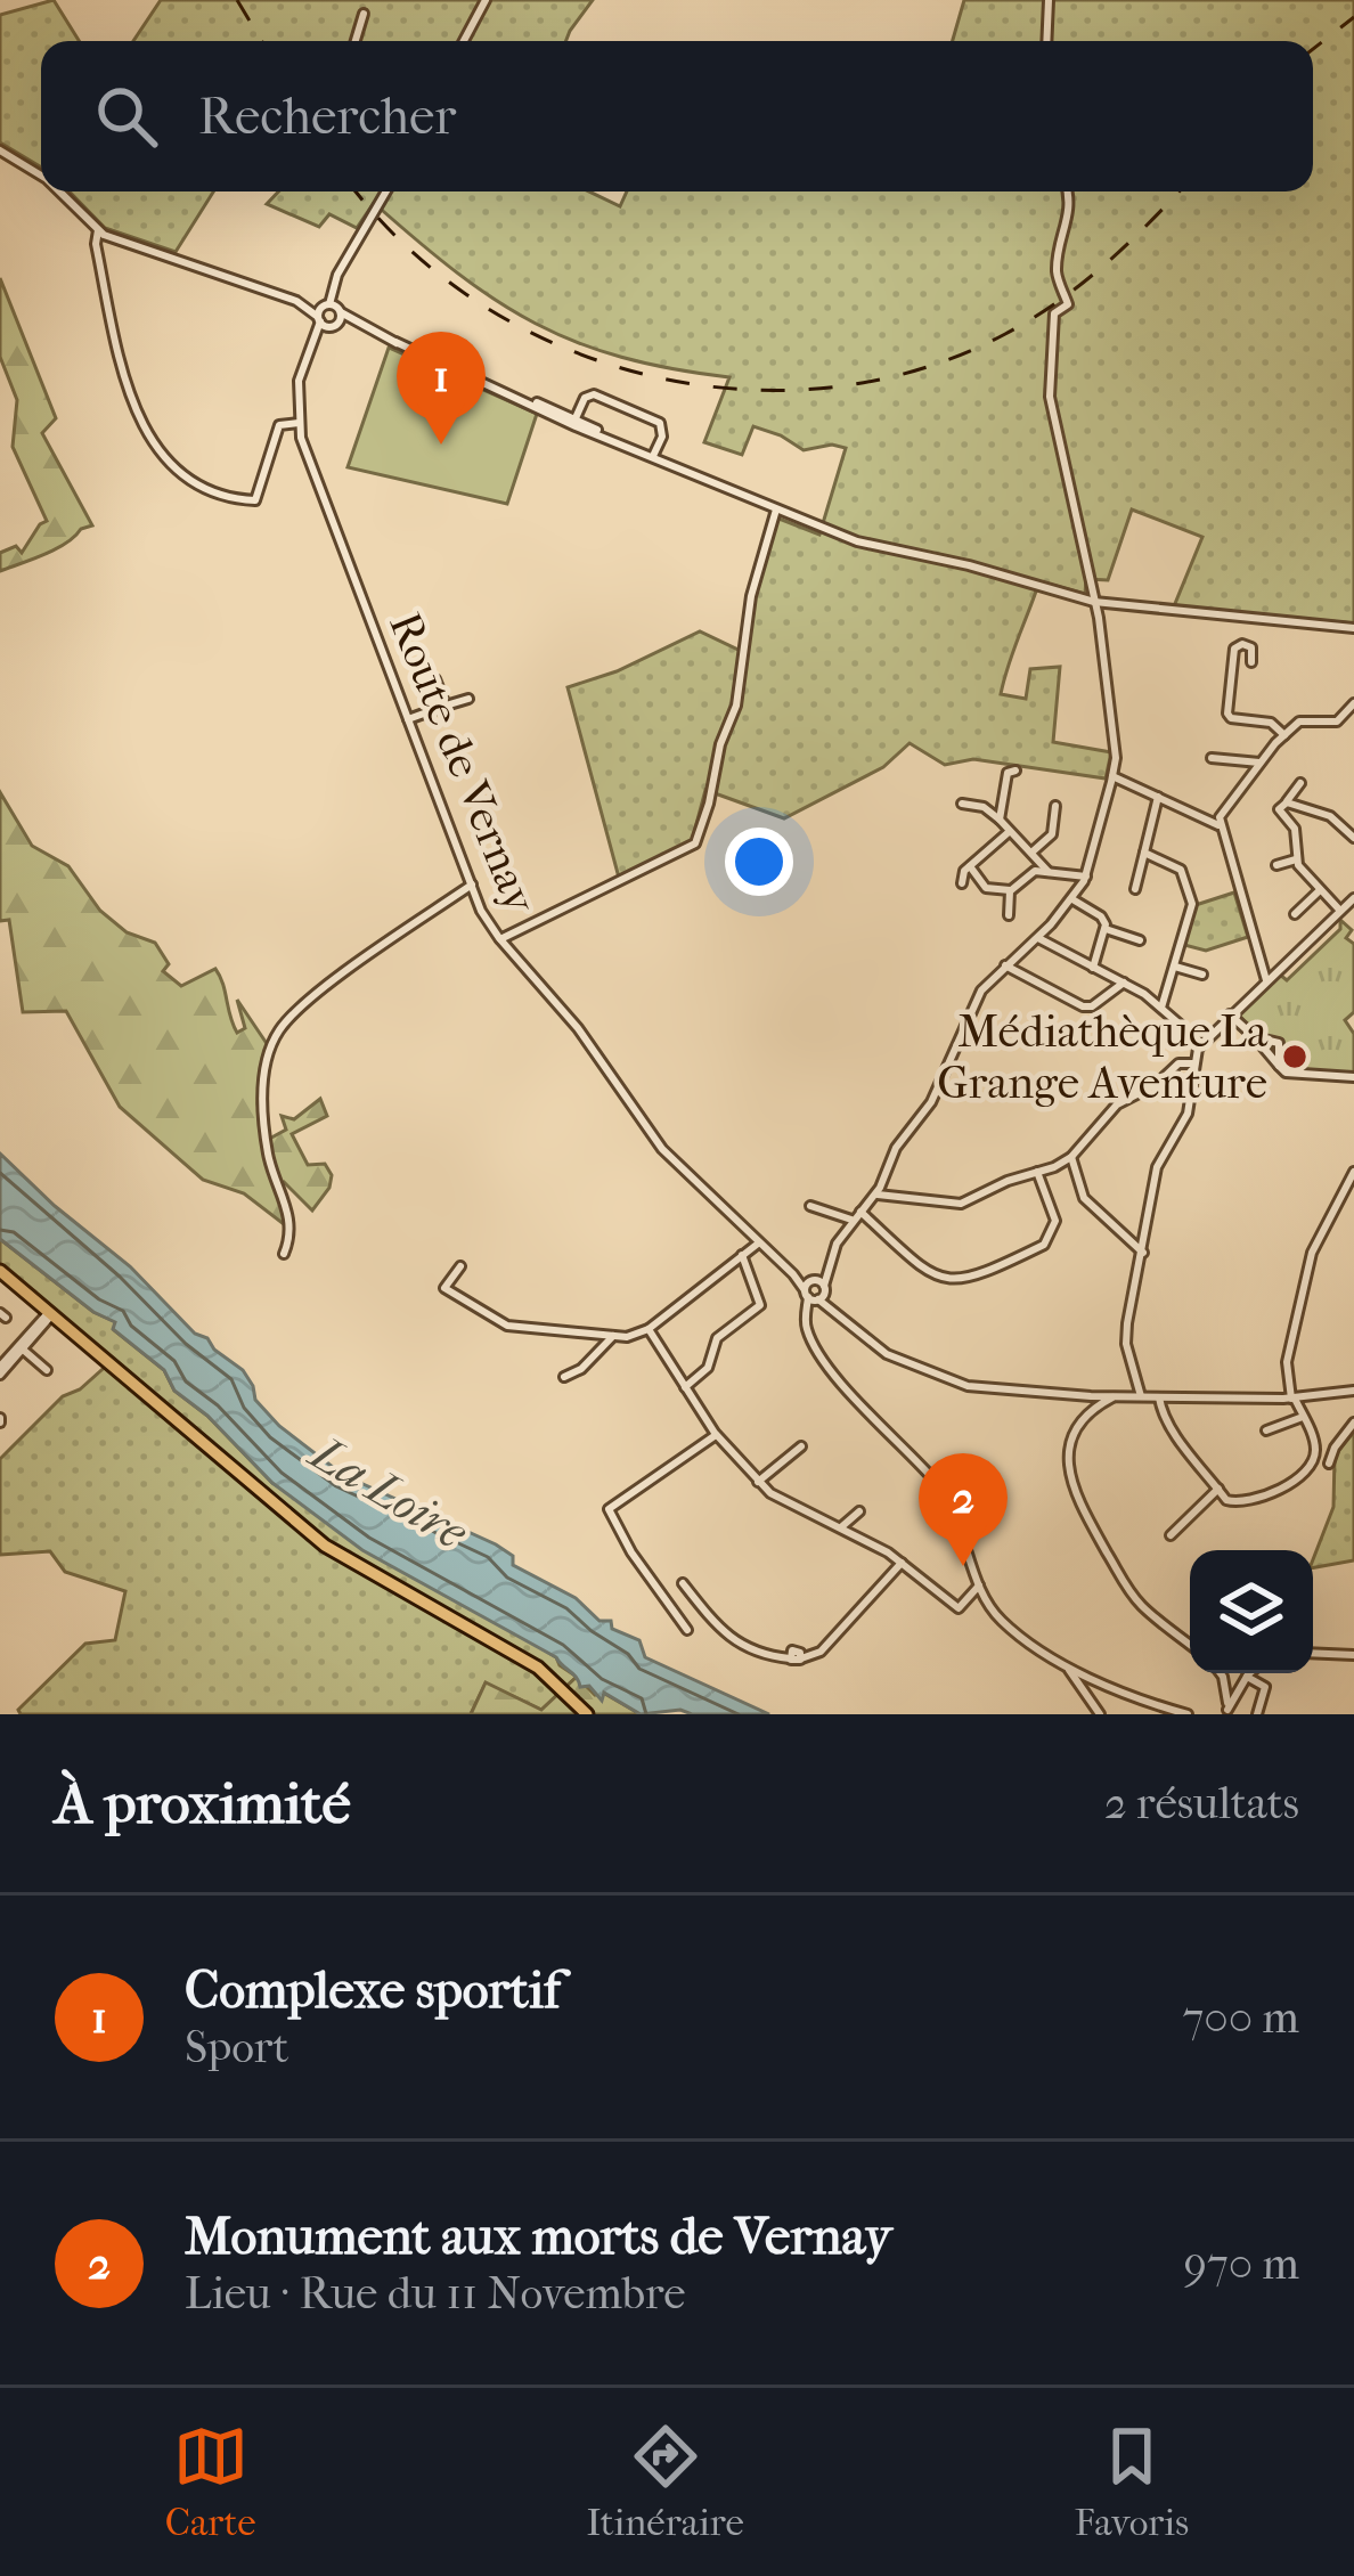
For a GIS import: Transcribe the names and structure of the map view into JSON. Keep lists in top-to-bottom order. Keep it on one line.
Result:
{"streets":{"street":["Route de Vernay"]},"water":["La Loire"],"places":["Médiathèque La Grange Aventure"],"page":{"search":"Rechercher","pins":["1","2"],"heading":["À proximité","2 résultats"],"list":[{"mark":"1","name":"Complexe sportif","note":"Sport","value":"700 m"},{"mark":"2","name":"Monument aux morts de Vernay","note":"Lieu · Rue du 11 Novembre","value":"970 m"}],"nav":["Carte","Itinéraire","Favoris"]}}
